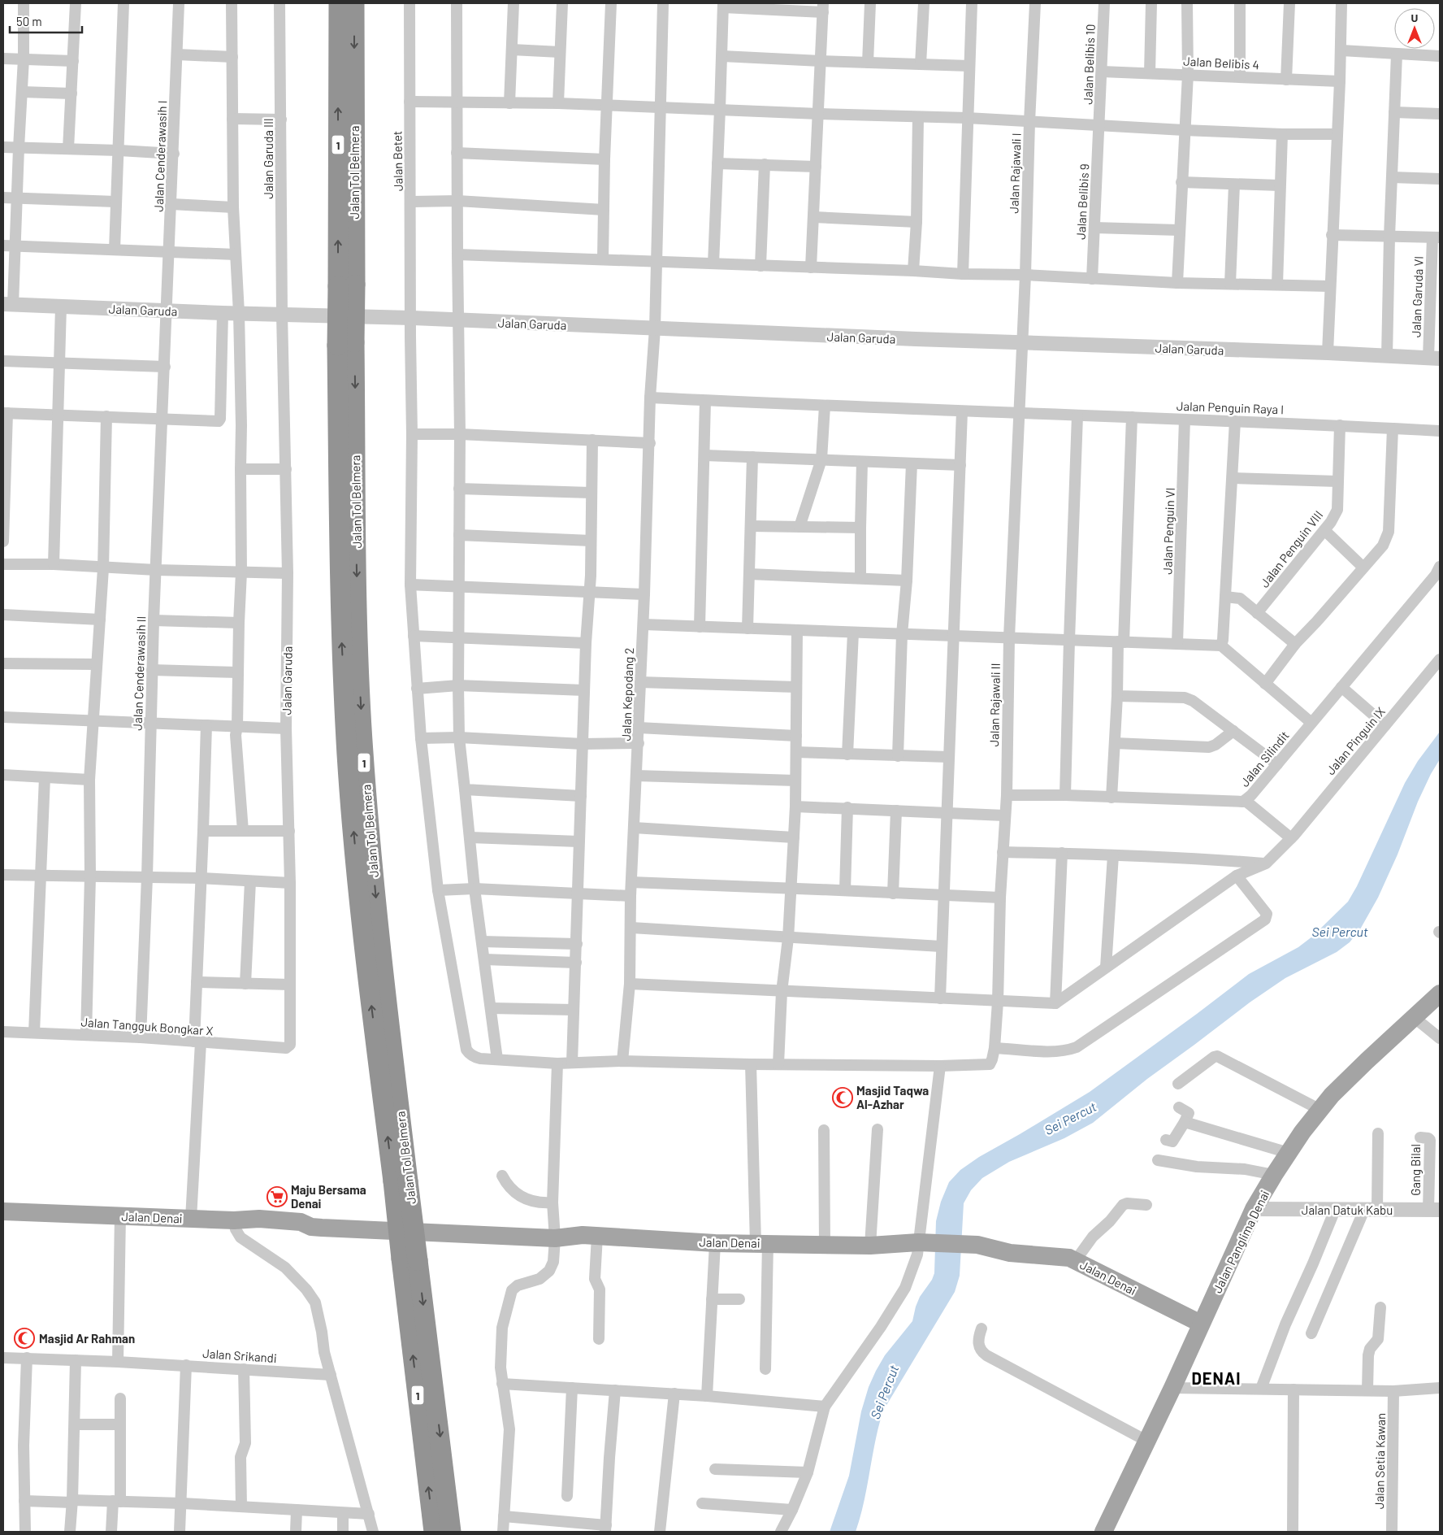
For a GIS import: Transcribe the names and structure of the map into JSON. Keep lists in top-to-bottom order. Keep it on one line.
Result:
{"streets":{"highway":["1","Jalan Tol Belmera"],"main road":["Jalan Denai","Jalan Panglima Denai"],"street":["Jalan Belibis 4","Jalan Belibis 10","Jalan Cenderawasih I","Jalan Garuda III","Jalan Betet","Jalan Rajawali I","Jalan Belibis 9","Jalan Garuda VI","Jalan Garuda","Jalan Penguin Raya I","Jalan Penguin VI","Jalan Penguin VIII","Jalan Cenderawasih II","Jalan Kepodang 2","Jalan Rajawali II","Jalan Pinguin IX","Jalan Silindit","Jalan Tangguk Bongkar X","Gang Bilal","Jalan Datuk Kabu","Jalan Srikandi","Jalan Setia Kawan"]},"crossings":[["Jalan Belibis 4","Jalan Belibis 10"],["Jalan Belibis 10","Jalan Belibis 9"],["Jalan Cenderawasih I","Jalan Garuda"],["Jalan Cenderawasih I","Jalan Cenderawasih II"],["Jalan Garuda III","Jalan Garuda"],["Jalan Betet","Jalan Garuda"],["Jalan Betet","Jalan Kepodang 2"],["Jalan Betet","Jalan Rajawali II"],["Jalan Rajawali I","Jalan Garuda"],["Jalan Rajawali I","Jalan Rajawali II"],["Jalan Garuda VI","Jalan Garuda"],["Jalan Garuda","Jalan Cenderawasih II"],["Jalan Garuda","Jalan Kepodang 2"],["Jalan Garuda","Jalan Rajawali II"],["Jalan Garuda","Jalan Tangguk Bongkar X"],["Jalan Penguin Raya I","Jalan Penguin VI"],["Jalan Penguin Raya I","Jalan Penguin VIII"],["Jalan Penguin Raya I","Jalan Kepodang 2"],["Jalan Penguin Raya I","Jalan Rajawali II"],["Jalan Cenderawasih II","Jalan Tangguk Bongkar X"],["Jalan Rajawali II","Jalan Silindit"],["Gang Bilal","Jalan Datuk Kabu"],["Jalan Datuk Kabu","Jalan Panglima Denai"],["Jalan Denai","Jalan Panglima Denai"]],"districts":["DENAI"],"water":["Sei Percut"],"places":{"mosque":["Masjid Taqwa Al-Azhar","Masjid Ar Rahman"],"supermarket":["Maju Bersama Denai"]},"scale_bar":"50 m","north":"top"}
